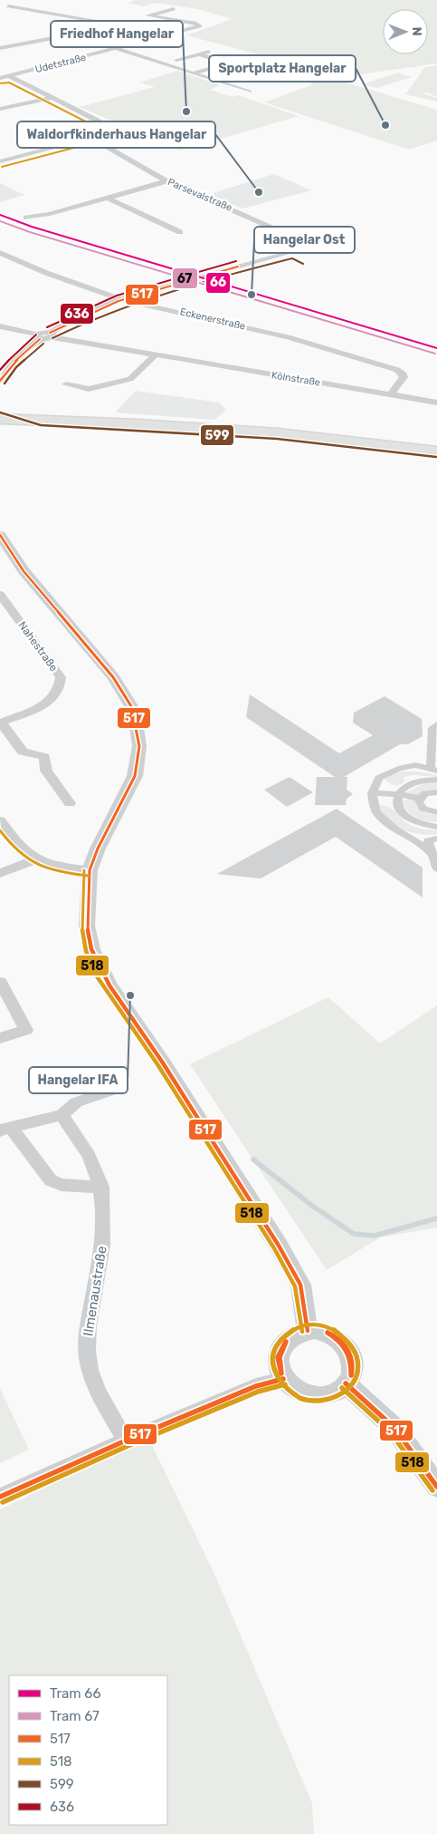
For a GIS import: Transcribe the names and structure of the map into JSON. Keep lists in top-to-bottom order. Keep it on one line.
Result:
{"streets":{"street":["Udetstraße","Parsevalstraße","Eckenerstraße","Kölnstraße","Nahestraße","Ilmenaustraße"]},"crossings":[["Parsevalstraße","Eckenerstraße"],["Eckenerstraße","Kölnstraße"]],"places":["Friedhof Hangelar","Sportplatz Hangelar","Waldorfkinderhaus Hangelar","Hangelar Ost","Hangelar IFA"],"lines":["transit line 518","tram line 66","tram line 67","transit line 599","transit line 636","transit line 517"],"legend":["Tram 66","Tram 67","517","518","599","636"],"north":"right"}
